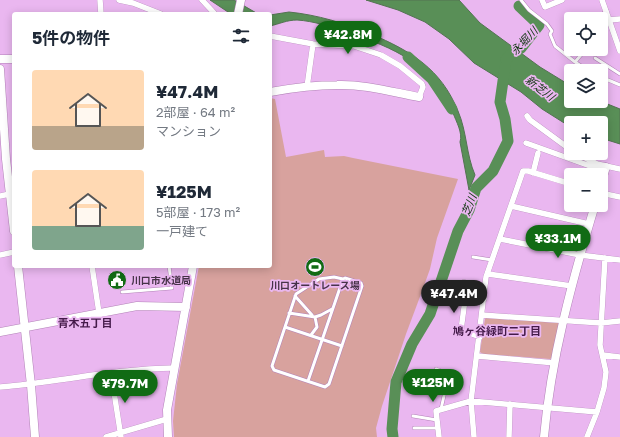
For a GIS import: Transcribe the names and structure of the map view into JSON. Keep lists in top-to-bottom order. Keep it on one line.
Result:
{"districts":["青木五丁目","鳩ヶ谷緑町二丁目"],"water":["永堀川","新芝川","芝川"],"places":{"sports":["川口オートレース場"],"public building":["川口市水道局"]},"page":{"map_buttons":["+","−"],"heading":"5件の物件","price":["¥42.8M","¥33.1M","¥47.4M","¥125M","¥79.7M"],"list":[{"name":"¥47.4M","note":"2部屋 · 64 m² · マンション"},{"name":"¥125M","note":"5部屋 · 173 m² · 一戸建て"}]}}
